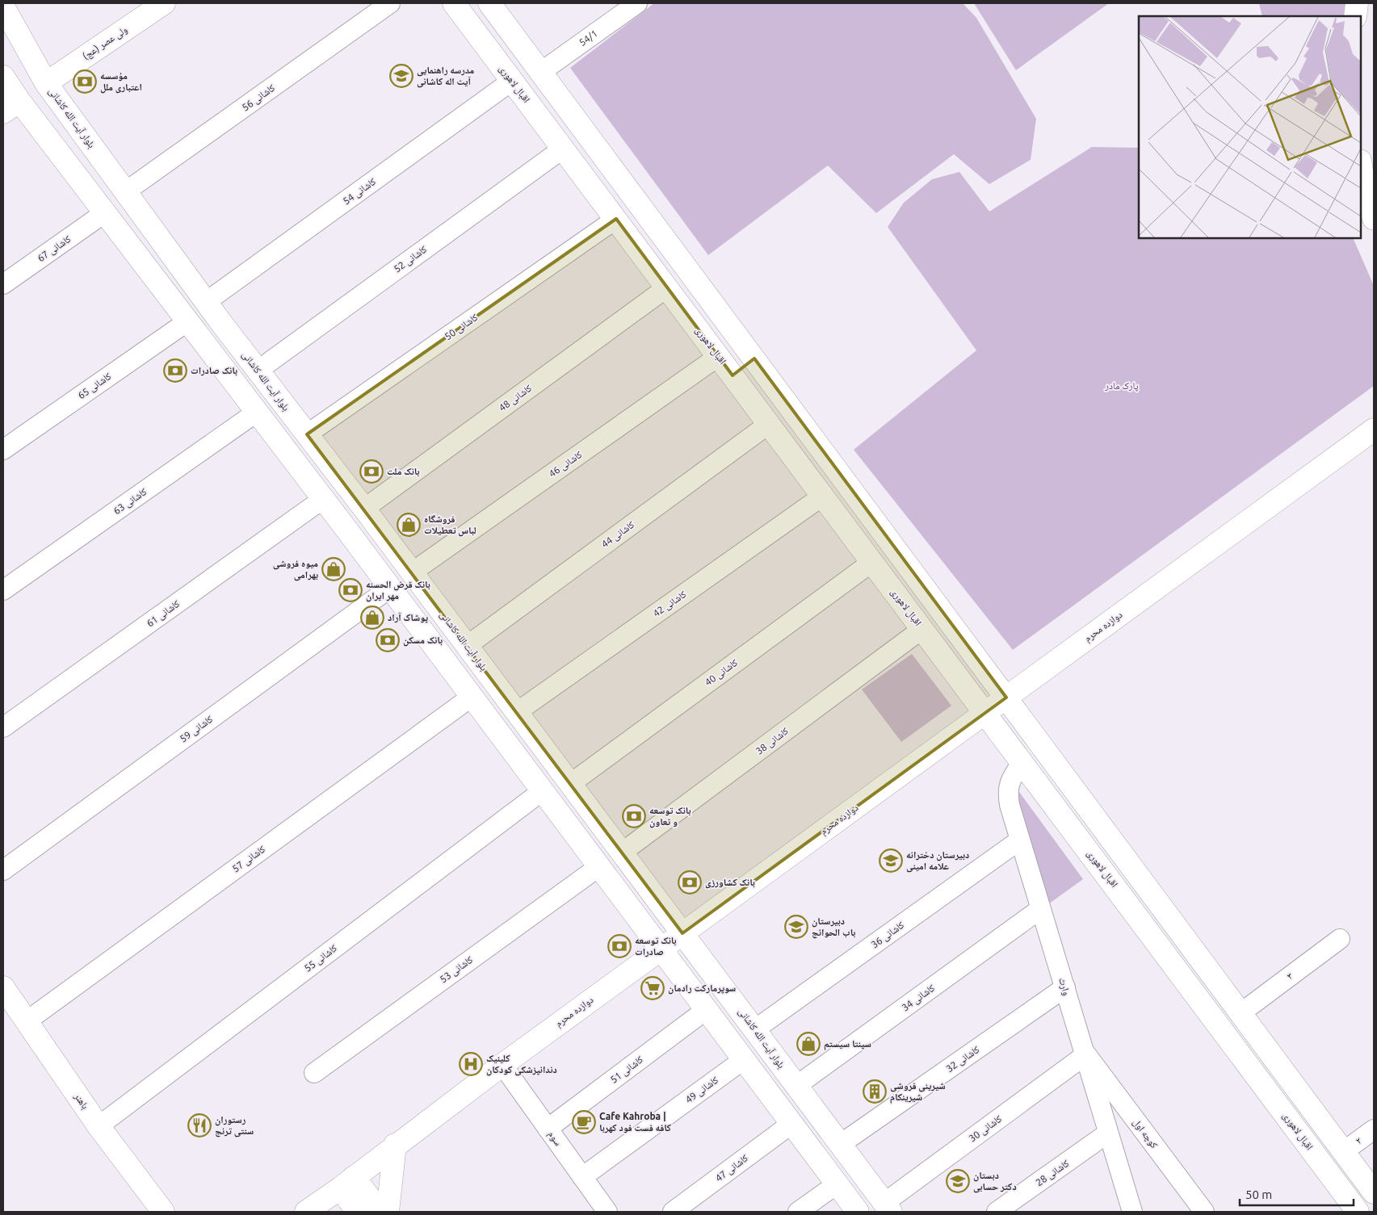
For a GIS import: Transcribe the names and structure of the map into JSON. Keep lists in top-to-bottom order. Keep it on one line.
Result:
{"streets":{"main road":["ولی عصر (عج)","اقبال لاهوری","بلوار آیت الله کاشانی","دوازده محرم","باهنر"],"street":["54/1","کاشانی 56","کاشانی 54","کاشانی 67","کاشانی 52","کاشانی 50","کاشانی 65","کاشانی 48","کاشانی 46","کاشانی 63","کاشانی 44","کاشانی 42","کاشانی 61","کاشانی 40","کاشانی 59","کاشانی 38","کاشانی 57","کاشانی 36","کاشانی 55","کاشانی 53","۳","وارث","کاشانی 34","کاشانی 32","کاشانی 51","کاشانی 49","کاشانی 30","کوچه اول","سوم","۲","کاشانی 47","کاشانی 28"]},"crossings":[["ولی عصر (عج)","بلوار آیت الله کاشانی"],["اقبال لاهوری","کاشانی 54"],["اقبال لاهوری","کاشانی 52"],["اقبال لاهوری","کاشانی 50"],["اقبال لاهوری","کاشانی 48"],["اقبال لاهوری","کاشانی 46"],["اقبال لاهوری","کاشانی 44"],["اقبال لاهوری","کاشانی 42"],["اقبال لاهوری","دوازده محرم"],["اقبال لاهوری","کاشانی 40"],["اقبال لاهوری","کاشانی 38"],["اقبال لاهوری","وارث"],["کاشانی 56","بلوار آیت الله کاشانی"],["بلوار آیت الله کاشانی","کاشانی 54"],["بلوار آیت الله کاشانی","کاشانی 52"],["بلوار آیت الله کاشانی","کاشانی 50"],["بلوار آیت الله کاشانی","کاشانی 48"],["بلوار آیت الله کاشانی","کاشانی 46"],["بلوار آیت الله کاشانی","کاشانی 44"],["بلوار آیت الله کاشانی","کاشانی 42"],["بلوار آیت الله کاشانی","دوازده محرم"],["بلوار آیت الله کاشانی","کاشانی 40"],["بلوار آیت الله کاشانی","کاشانی 38"],["بلوار آیت الله کاشانی","کاشانی 36"],["بلوار آیت الله کاشانی","کاشانی 34"],["بلوار آیت الله کاشانی","کاشانی 32"],["بلوار آیت الله کاشانی","کاشانی 30"],["دوازده محرم","سوم"],["کاشانی 57","باهنر"],["کاشانی 36","وارث"],["کاشانی 55","باهنر"],["وارث","کاشانی 34"],["وارث","کاشانی 32"],["وارث","کاشانی 30"],["وارث","کوچه اول"],["وارث","کاشانی 28"],["کاشانی 51","سوم"],["کاشانی 49","سوم"],["کاشانی 30","کوچه اول"]],"parks":["پارک مادر"],"places":{"school or university":["مدرسه راهنمایی آیت اله کاشانی","دبیرستان دخترانه علامه امینی","دبیرستان باب الحوائج","دبستان دکتر حسابی"],"bank":["مؤسسه اعتباری ملل","بانک صادرات","بانک ملت","بانک قرض الحسنه مهر ایران","بانک مسکن","بانک توسعه و تعاون","بانک کشاورزی","بانک توسعه صادرات"],"shop":["فروشگاه لباس تعطیلات","میوه فروشی بهرامی","پوشاک آراد","سپنتا سیستم"],"supermarket":["سوپرمارکت رادمان"],"hospital":["کلینیک دندانپزشکی کودکان"],"building":["شیرینی فروشی شیرینکام"],"cafe":["Cafe Kahroba | کافه فست فود کهربا"],"restaurant":["رستوران سنتی ترنج"]},"scale_bar":"50 m"}
